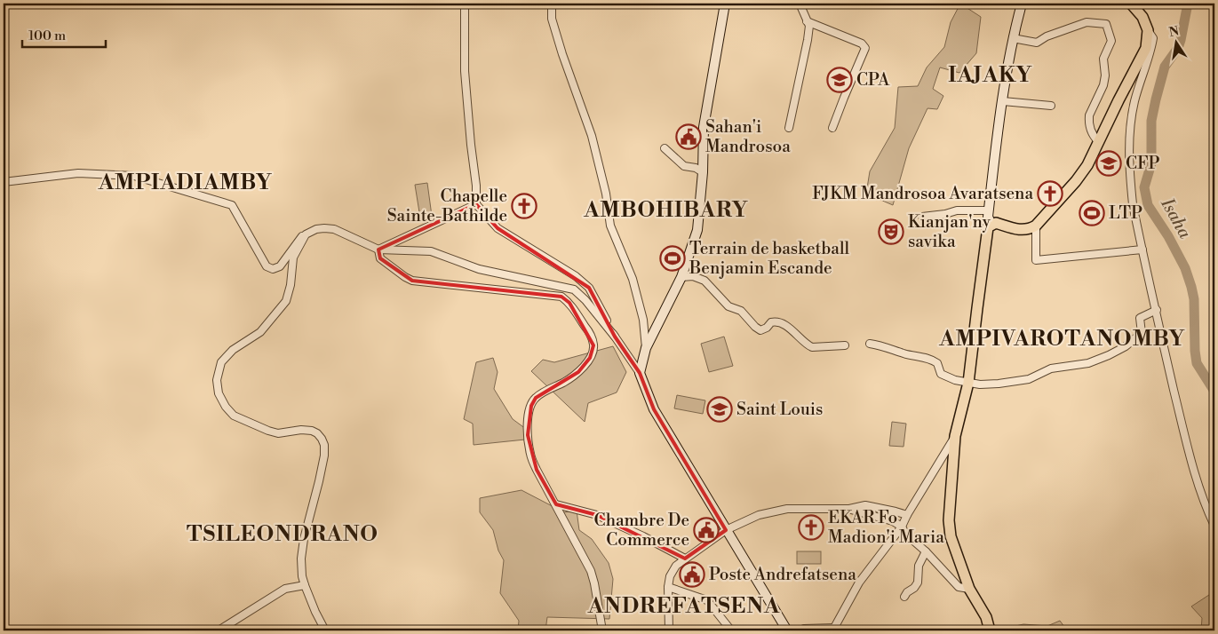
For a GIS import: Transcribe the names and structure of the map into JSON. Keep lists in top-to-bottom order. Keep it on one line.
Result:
{"districts":["IAJAKY","AMPIADIAMBY","AMBOHIBARY","AMPIVAROTANOMBY","TSILEONDRANO","ANDREFATSENA"],"water":["Isaha"],"places":{"school or university":["CPA","CFP","Saint Louis"],"public building":["Sahan'i Mandrosoa","Chambre De Commerce","Poste Andrefatsena"],"church":["FJKM Mandrosoa Avaratsena","Chapelle Sainte-Bathilde","EKAR Fo Madion'i Maria"],"sports":["LTP","Terrain de basketball Benjamin Escande"],"theatre":["Kianjan'ny savika"]},"scale_bar":"100 m","north":"top"}
